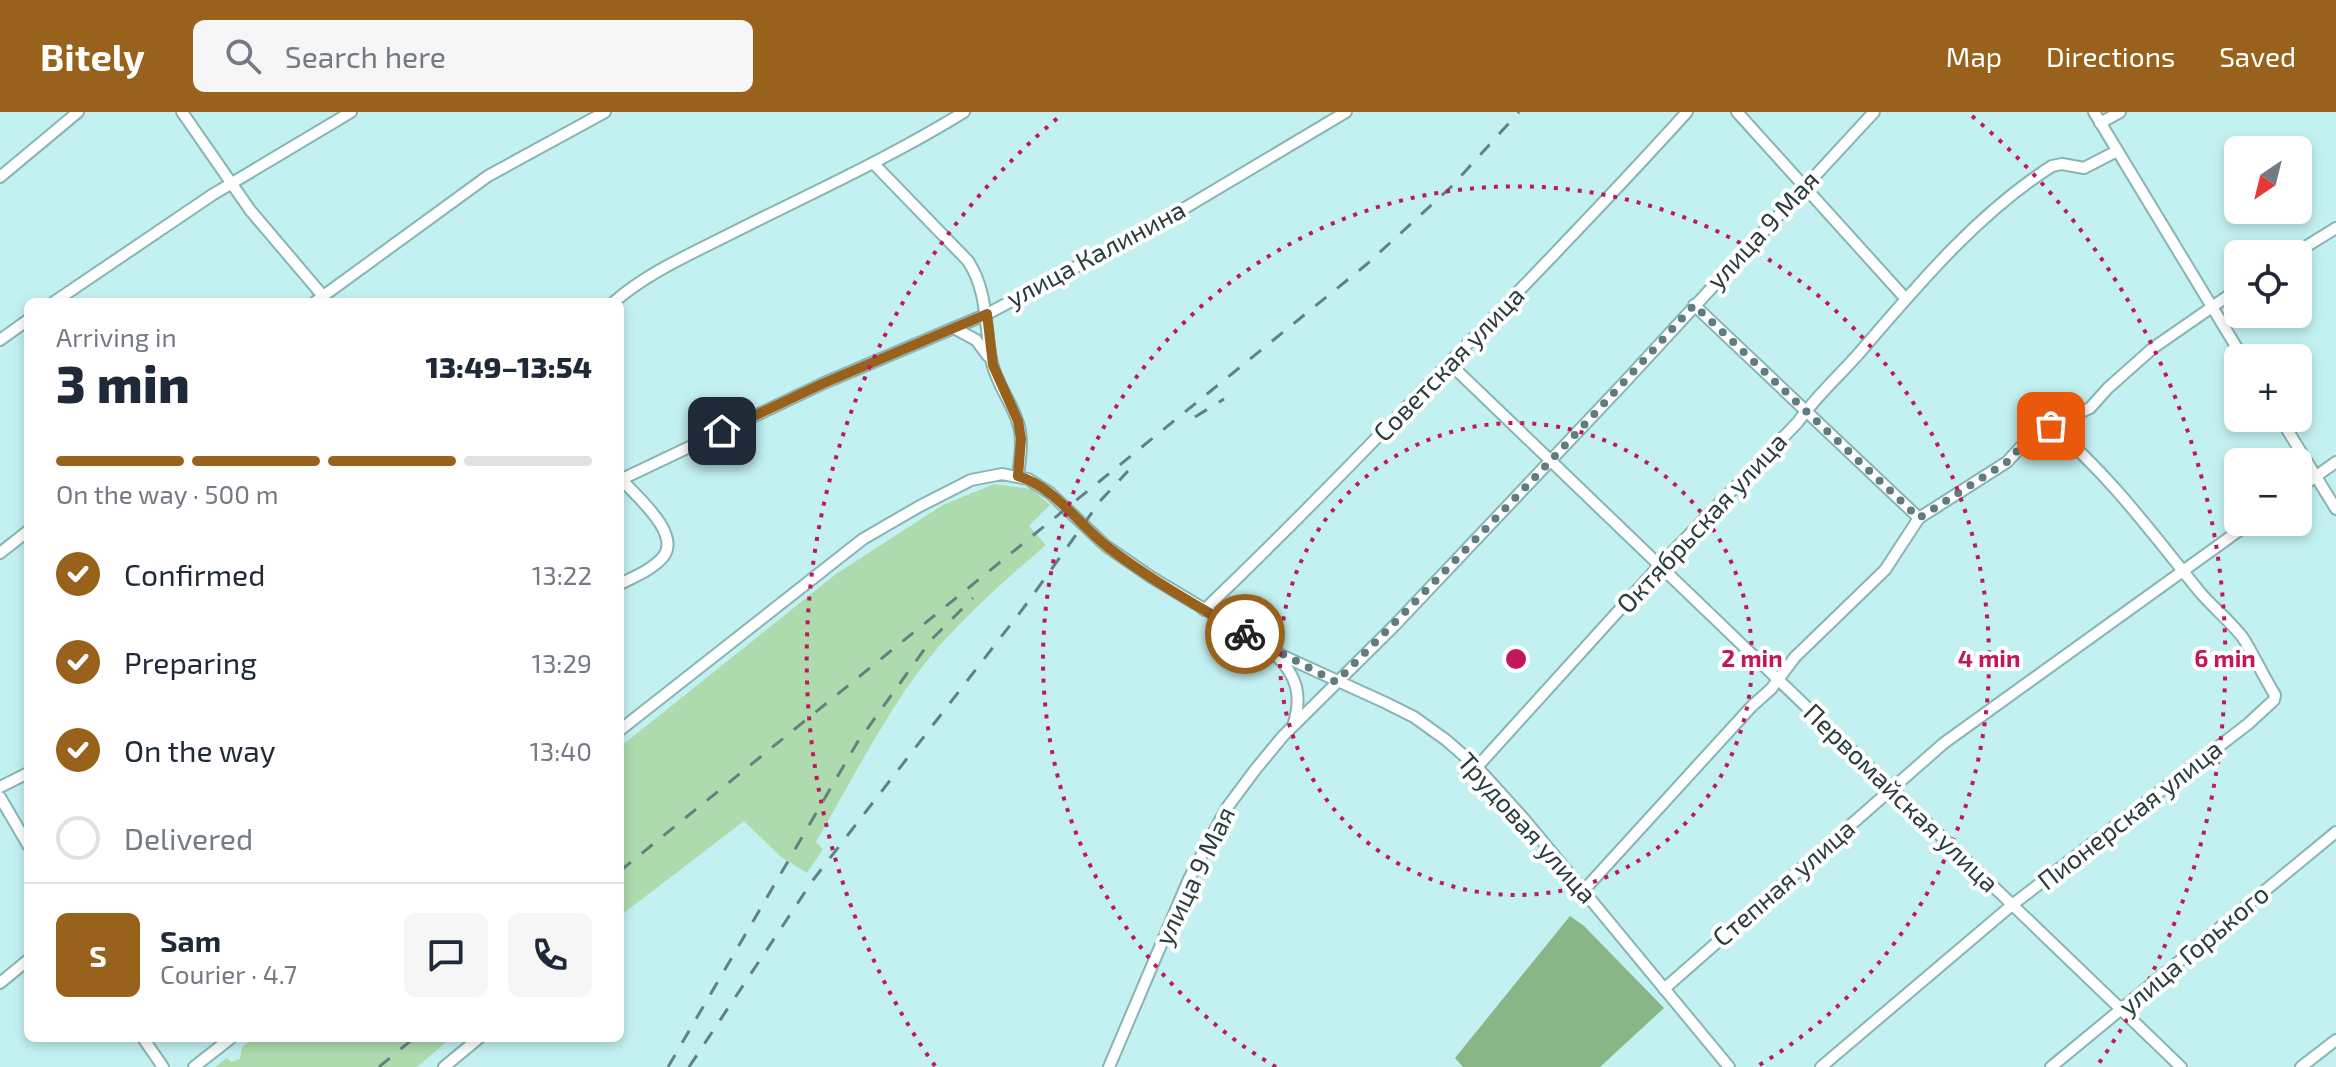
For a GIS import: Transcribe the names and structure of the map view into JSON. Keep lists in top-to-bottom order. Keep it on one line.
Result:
{"streets":{"street":["улица 9 Мая","улица Калинина","Советская улица","Октябрьская улица","Первомайская улица","Пионерская улица","Трудовая улица","Степная улица","улица Горького"]},"crossings":[["улица 9 Мая","Первомайская улица"],["улица 9 Мая","Трудовая улица"],["Советская улица","Первомайская улица"],["Советская улица","Трудовая улица"],["Октябрьская улица","Первомайская улица"],["Октябрьская улица","Трудовая улица"],["Первомайская улица","Пионерская улица"],["Первомайская улица","Степная улица"],["Первомайская улица","улица Горького"],["Пионерская улица","Степная улица"],["Трудовая улица","Степная улица"]],"north":"bottom left","page":{"header":"Bitely","search":"Search here","nav":["Map","Directions","Saved"],"map_buttons":["+","−"],"heading":["3 min","Arriving in","13:49–13:54"],"panel":["Sam","Courier · 4.7"],"bar":"On the way · 500 m","list":[["Confirmed","13:22"],["Preparing","13:29"],["On the way","13:40"],"Delivered"],"round":"S"},"rings":["2 min","4 min","6 min"]}
